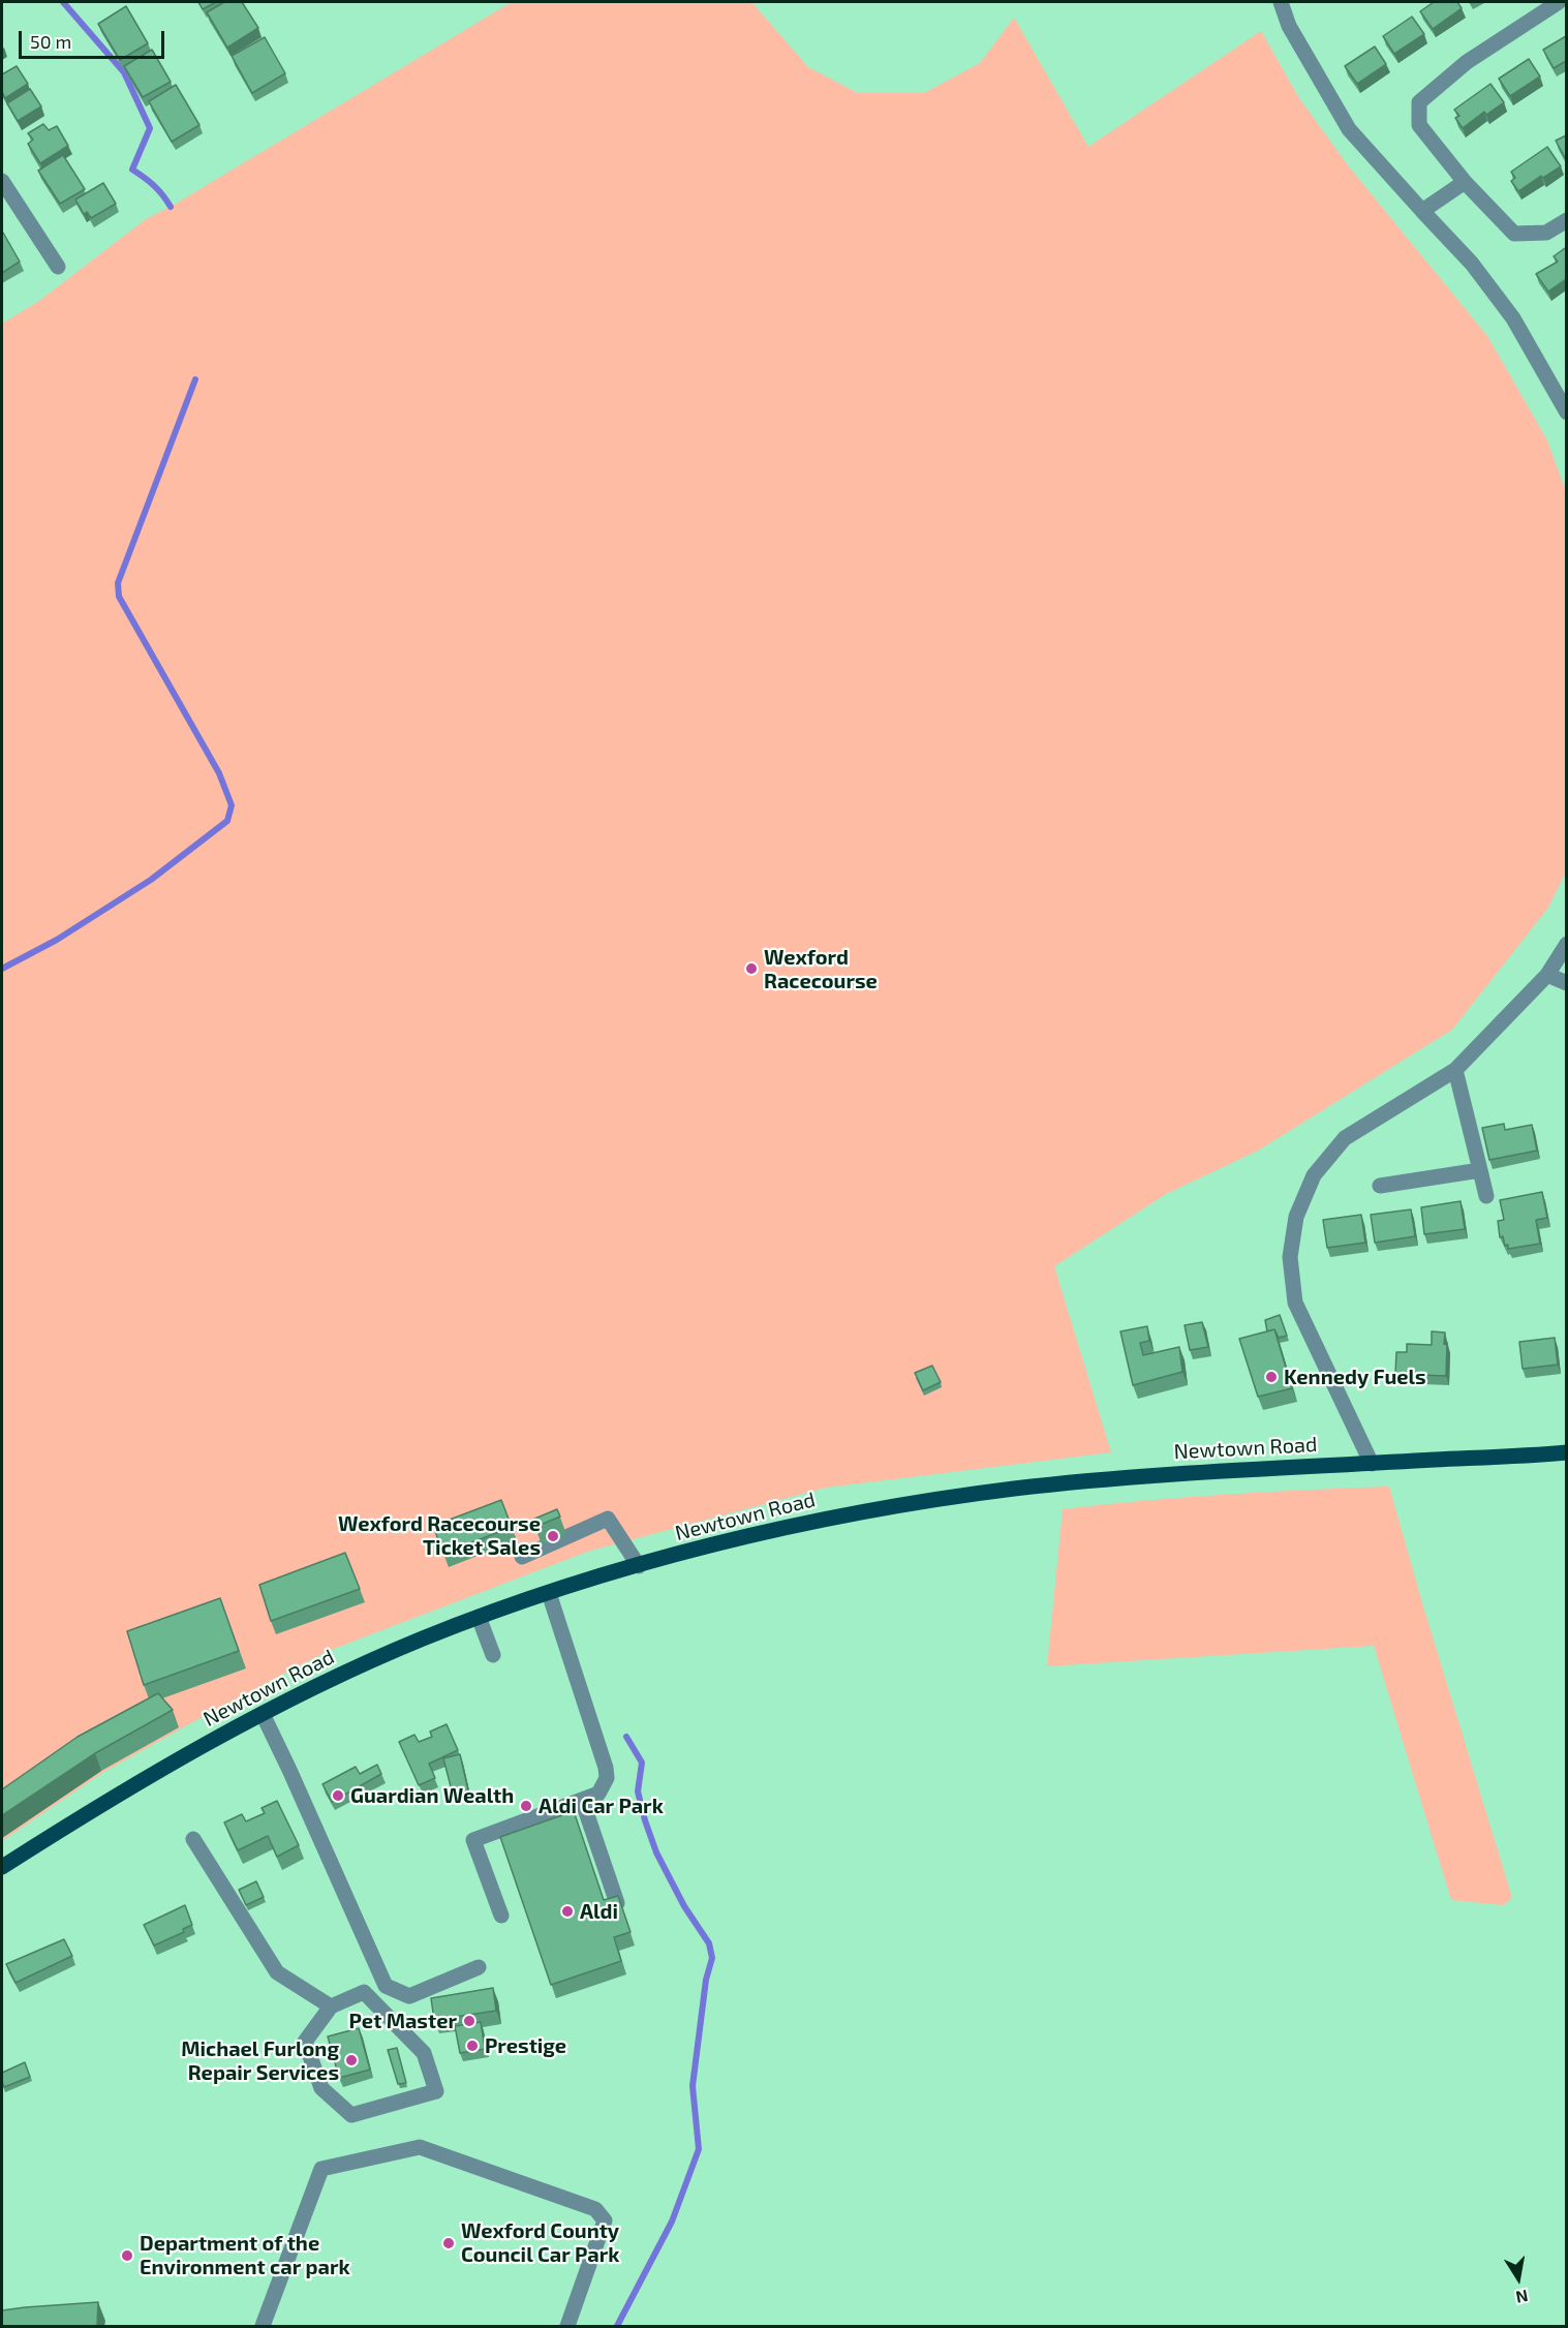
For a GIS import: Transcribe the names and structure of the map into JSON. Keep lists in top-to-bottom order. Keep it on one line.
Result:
{"streets":{"main road":["Newtown Road"]},"places":["Wexford Racecourse","Kennedy Fuels","Wexford Racecourse Ticket Sales","Guardian Wealth","Aldi Car Park","Aldi","Pet Master","Prestige","Michael Furlong Repair Services","Wexford County Council Car Park","Department of the Environment car park"],"scale_bar":"50 m","north":"bottom"}
